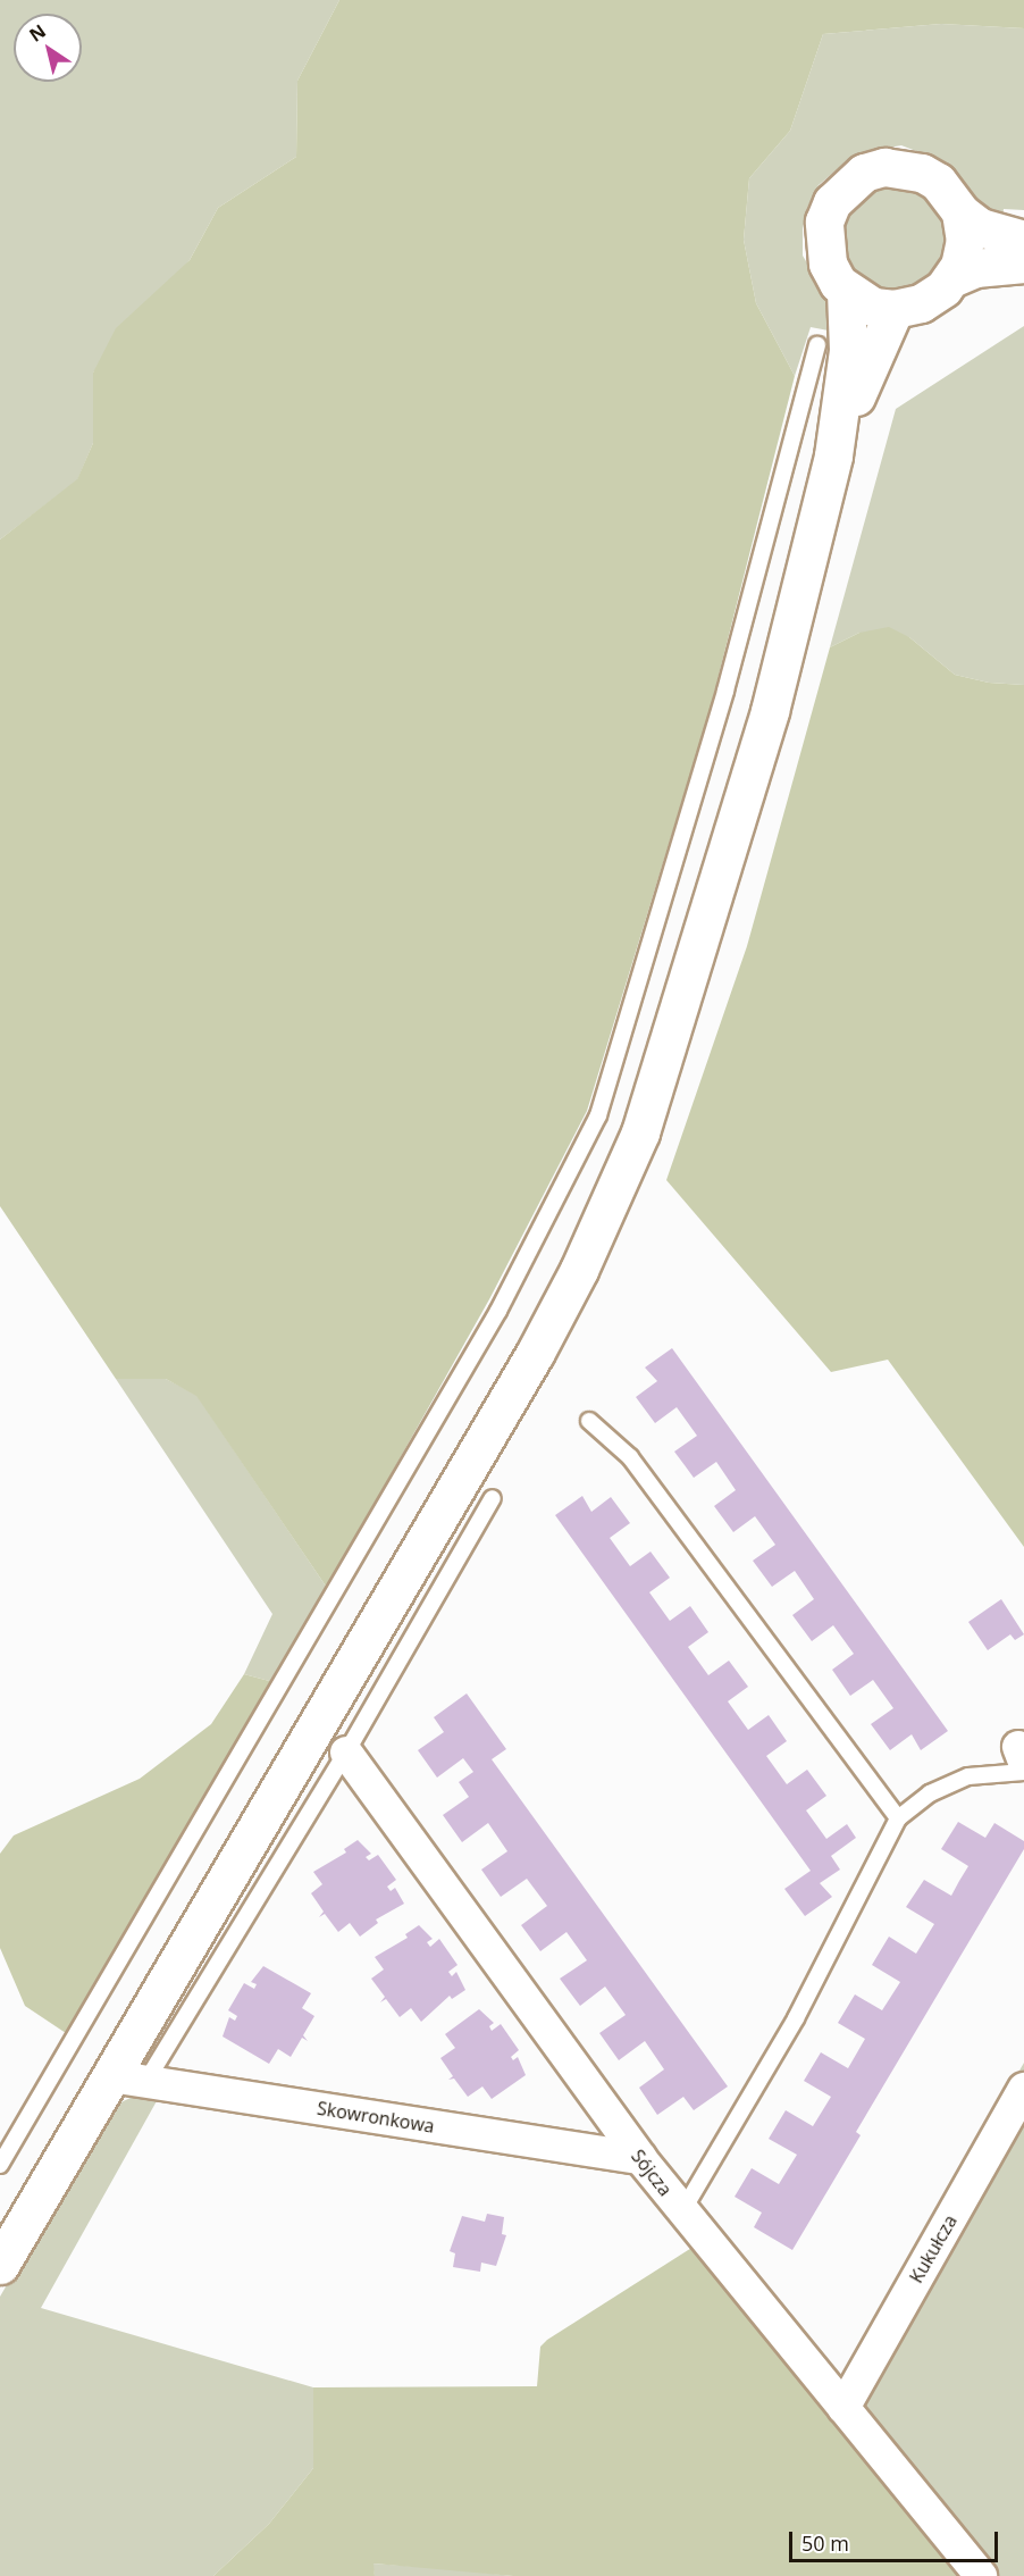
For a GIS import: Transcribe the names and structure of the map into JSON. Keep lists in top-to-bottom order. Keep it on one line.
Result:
{"streets":{"street":["Skowronkowa","Sójcza","Kukułcza"]},"crossings":[["Skowronkowa","Sójcza"],["Sójcza","Kukułcza"]],"scale_bar":"50 m","north":"top left"}
